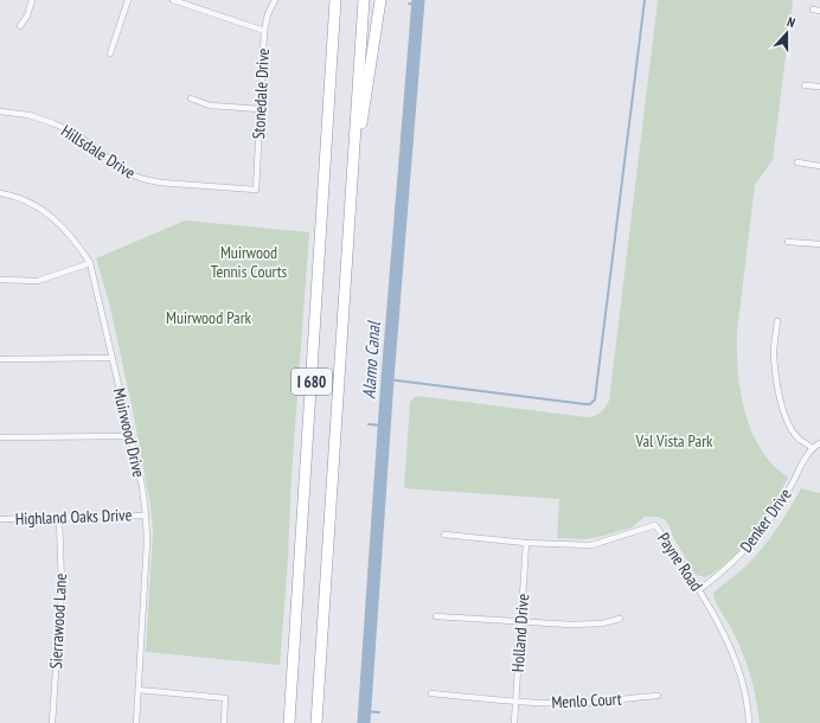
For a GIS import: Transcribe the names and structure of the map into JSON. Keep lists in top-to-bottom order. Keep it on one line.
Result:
{"streets":{"highway":["I 680"],"street":["Stonedale Drive","Hillsdale Drive","Muirwood Drive","Highland Oaks Drive","Denker Drive","Payne Road","Sierrawood Lane","Holland Drive","Menlo Court"]},"crossings":[["Stonedale Drive","Hillsdale Drive"],["Muirwood Drive","Highland Oaks Drive"],["Highland Oaks Drive","Sierrawood Lane"],["Denker Drive","Payne Road"],["Payne Road","Holland Drive"],["Holland Drive","Menlo Court"]],"water":["Alamo Canal"],"parks":["Muirwood Tennis Courts","Muirwood Park","Val Vista Park"],"north":"top"}
